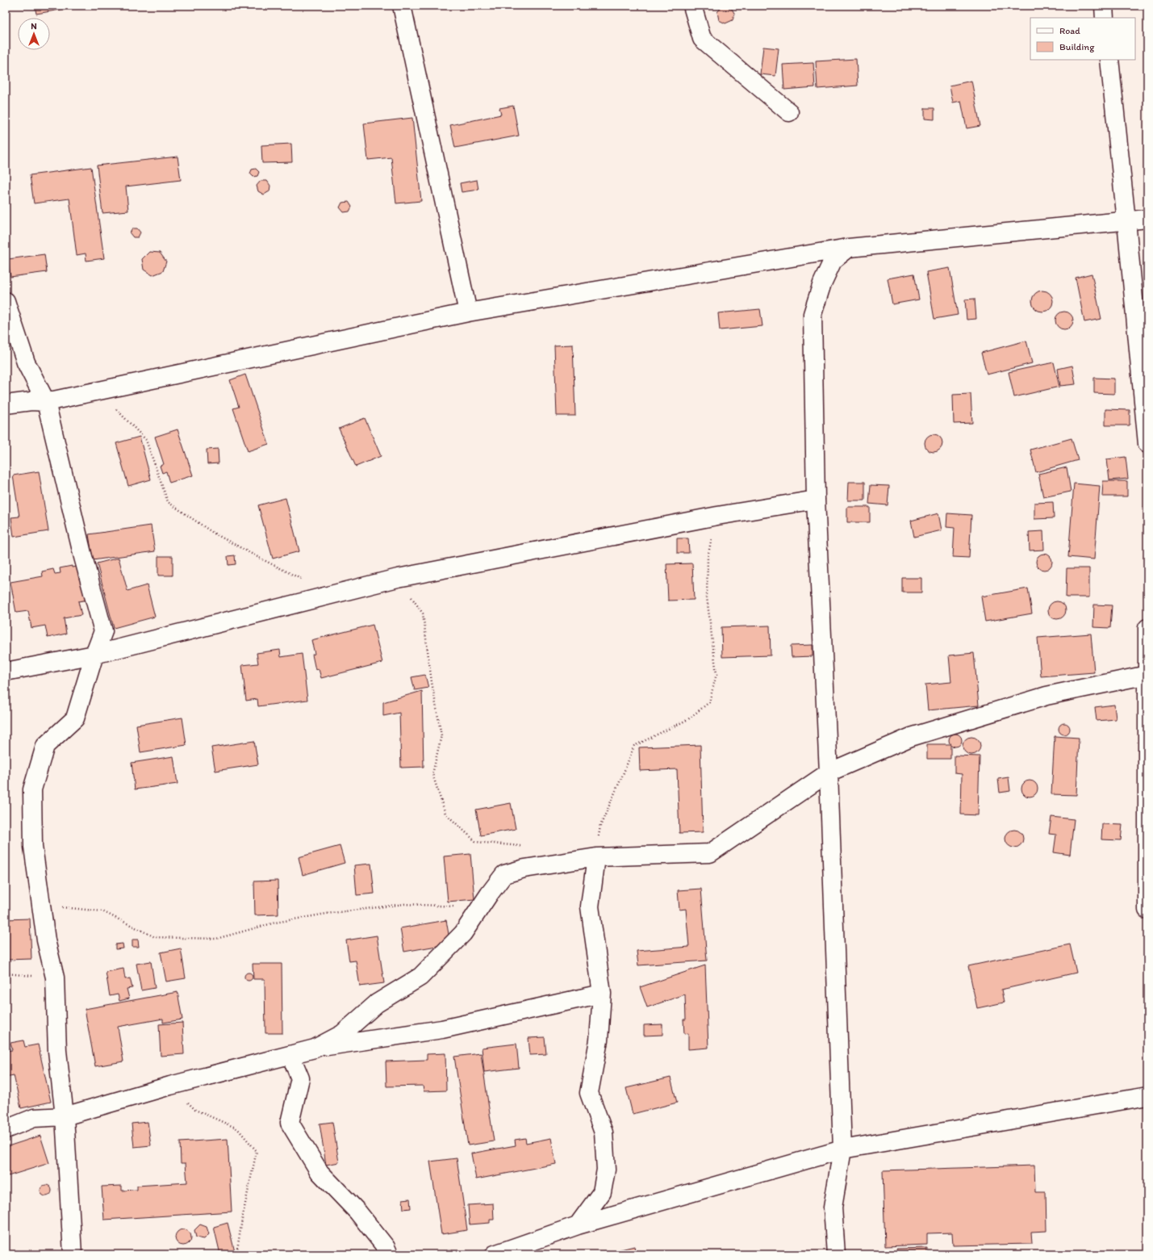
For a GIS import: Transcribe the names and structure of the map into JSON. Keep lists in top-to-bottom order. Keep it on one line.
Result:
{"legend":["Road","Building"],"north":"top"}
